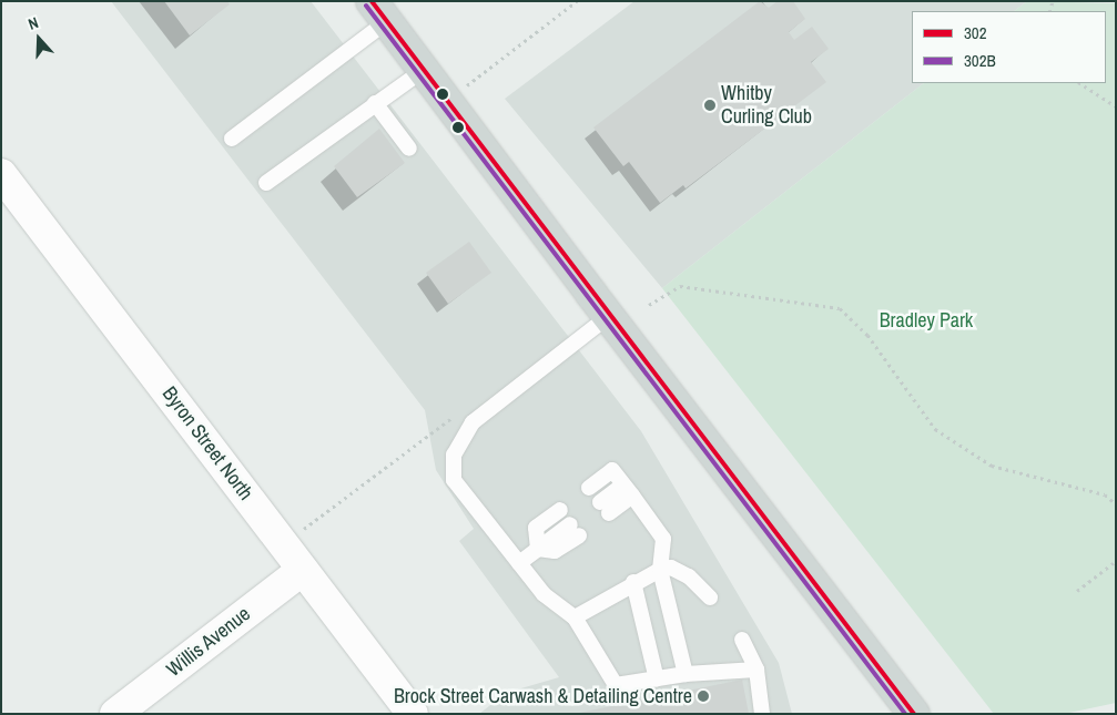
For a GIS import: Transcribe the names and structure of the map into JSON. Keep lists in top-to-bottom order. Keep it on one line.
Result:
{"streets":{"street":["Byron Street North","Willis Avenue"]},"crossings":[["Byron Street North","Willis Avenue"]],"parks":["Bradley Park"],"places":["Whitby Curling Club","Brock Street Carwash & Detailing Centre"],"lines":["transit line 302","transit line 302B"],"legend":["302","302B"],"north":"top"}
